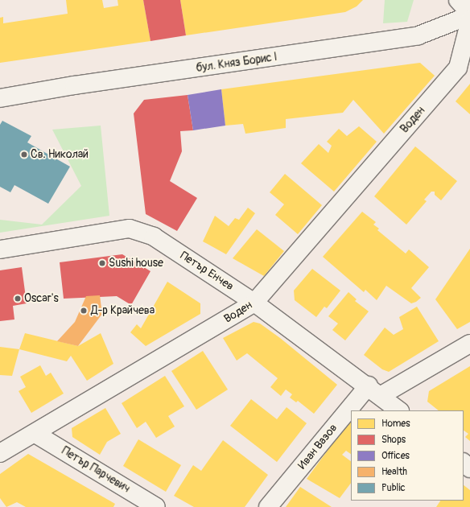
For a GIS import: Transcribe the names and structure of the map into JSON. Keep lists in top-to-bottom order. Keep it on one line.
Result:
{"streets":{"street":["бул. Княз Борис I","Воден","Петър Енчев","Иван Вазов","Петър Парчевич"]},"crossings":[["Воден","Петър Енчев"],["Воден","Петър Парчевич"],["Петър Енчев","Иван Вазов"]],"places":["Св. Николай","Sushi house","Oscar's","Д-р Крайчева"],"legend":["Homes","Shops","Offices","Health","Public"]}
